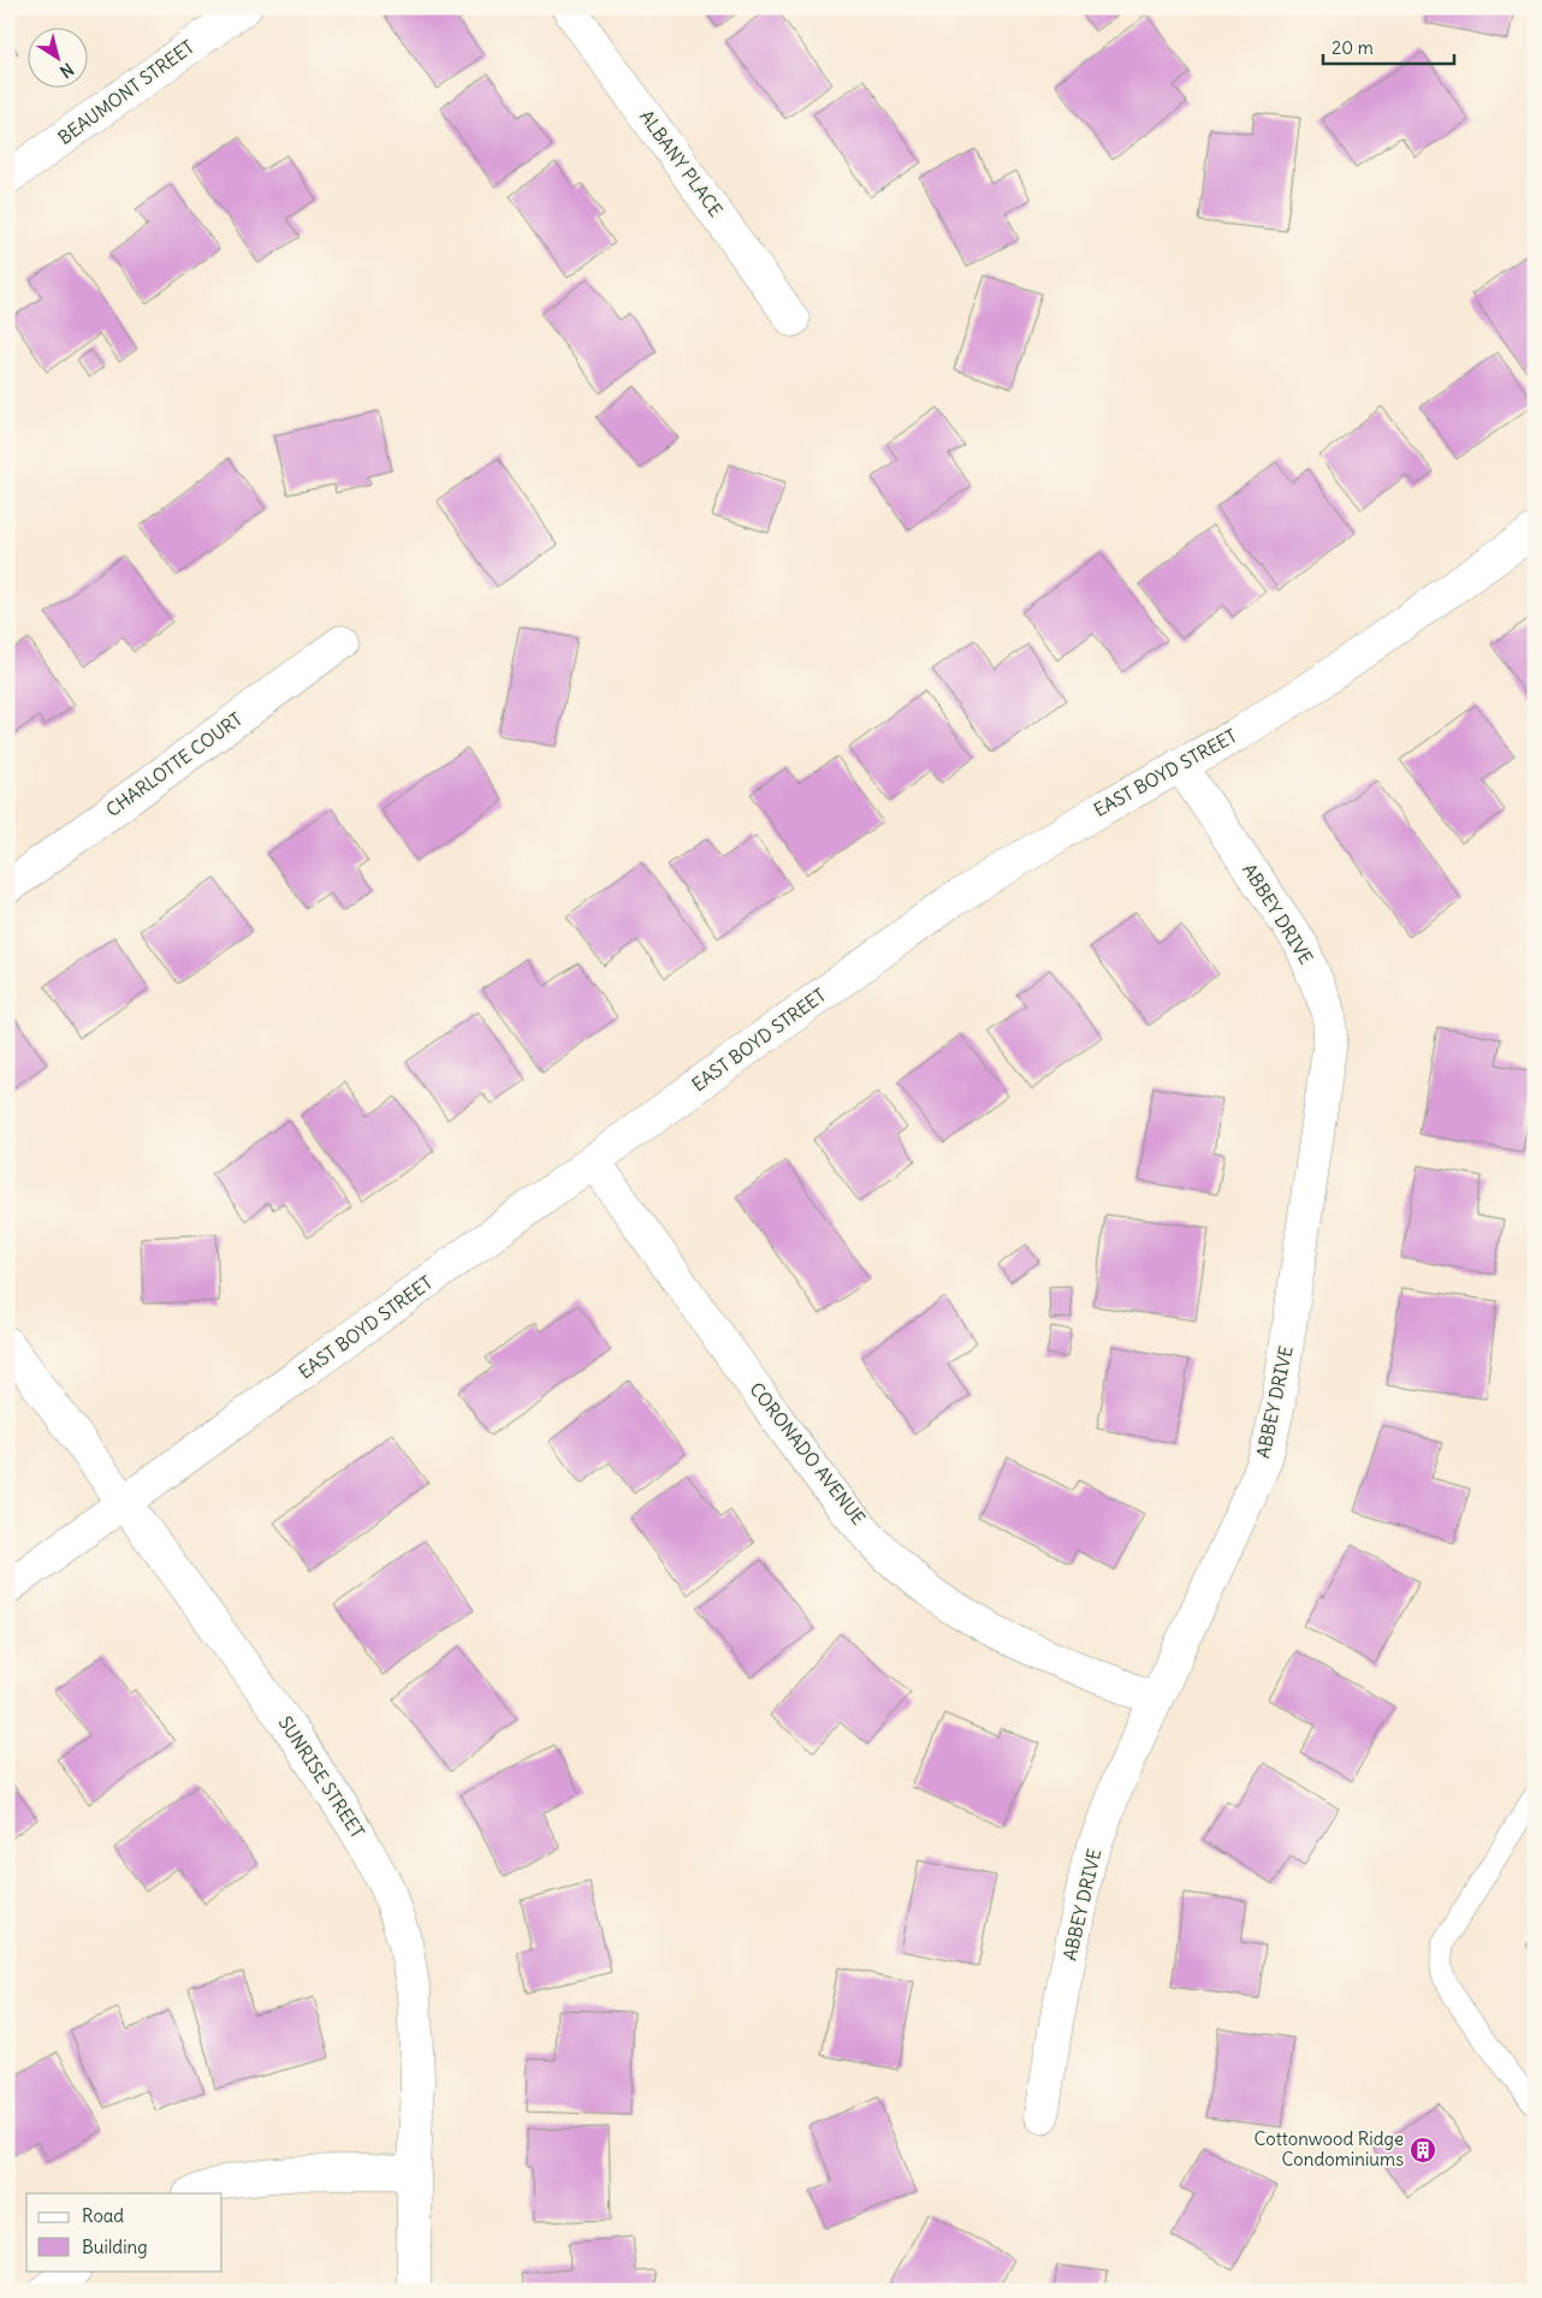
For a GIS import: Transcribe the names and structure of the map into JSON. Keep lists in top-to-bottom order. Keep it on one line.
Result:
{"streets":{"street":["BEAUMONT STREET","ALBANY PLACE","CHARLOTTE COURT","EAST BOYD STREET","ABBEY DRIVE","CORONADO AVENUE","SUNRISE STREET"]},"crossings":[["EAST BOYD STREET","ABBEY DRIVE"],["EAST BOYD STREET","CORONADO AVENUE"],["EAST BOYD STREET","SUNRISE STREET"],["ABBEY DRIVE","CORONADO AVENUE"]],"places":{"building":["Cottonwood Ridge Condominiums"]},"legend":["Road","Building"],"scale_bar":"20 m","north":"bottom right"}
